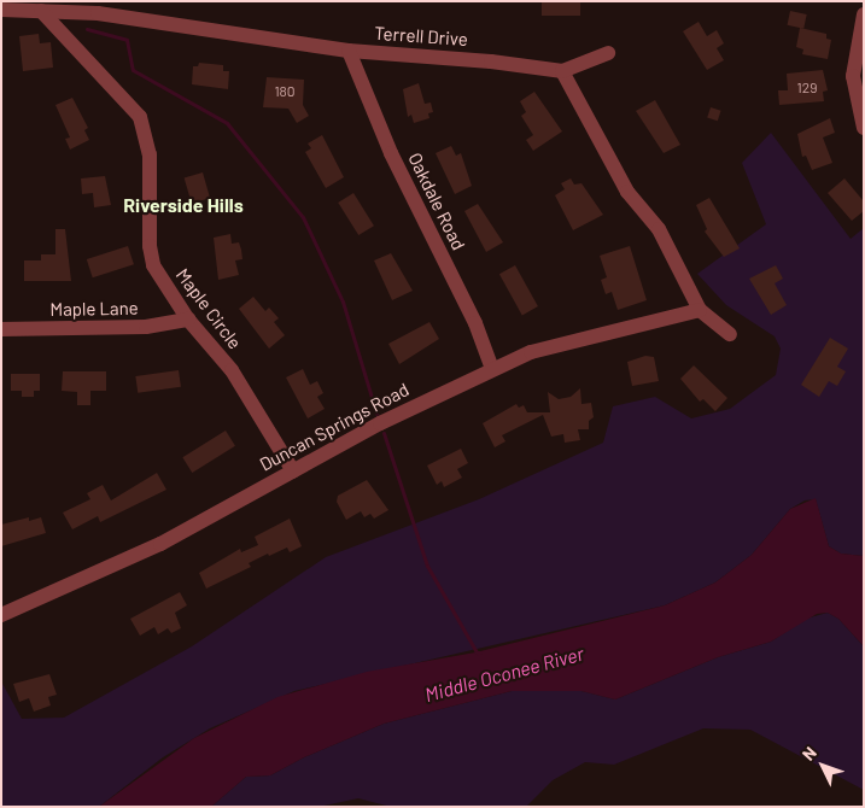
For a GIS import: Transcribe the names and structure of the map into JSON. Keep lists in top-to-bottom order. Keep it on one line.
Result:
{"streets":{"street":["Terrell Drive","Oakdale Road","Maple Lane","Maple Circle","Duncan Springs Road"]},"crossings":[["Terrell Drive","Oakdale Road"],["Terrell Drive","Maple Circle"],["Oakdale Road","Duncan Springs Road"],["Maple Lane","Maple Circle"],["Maple Circle","Duncan Springs Road"]],"districts":["Riverside Hills"],"water":["Middle Oconee River"],"house_numbers":["129","180"],"north":"top left"}
